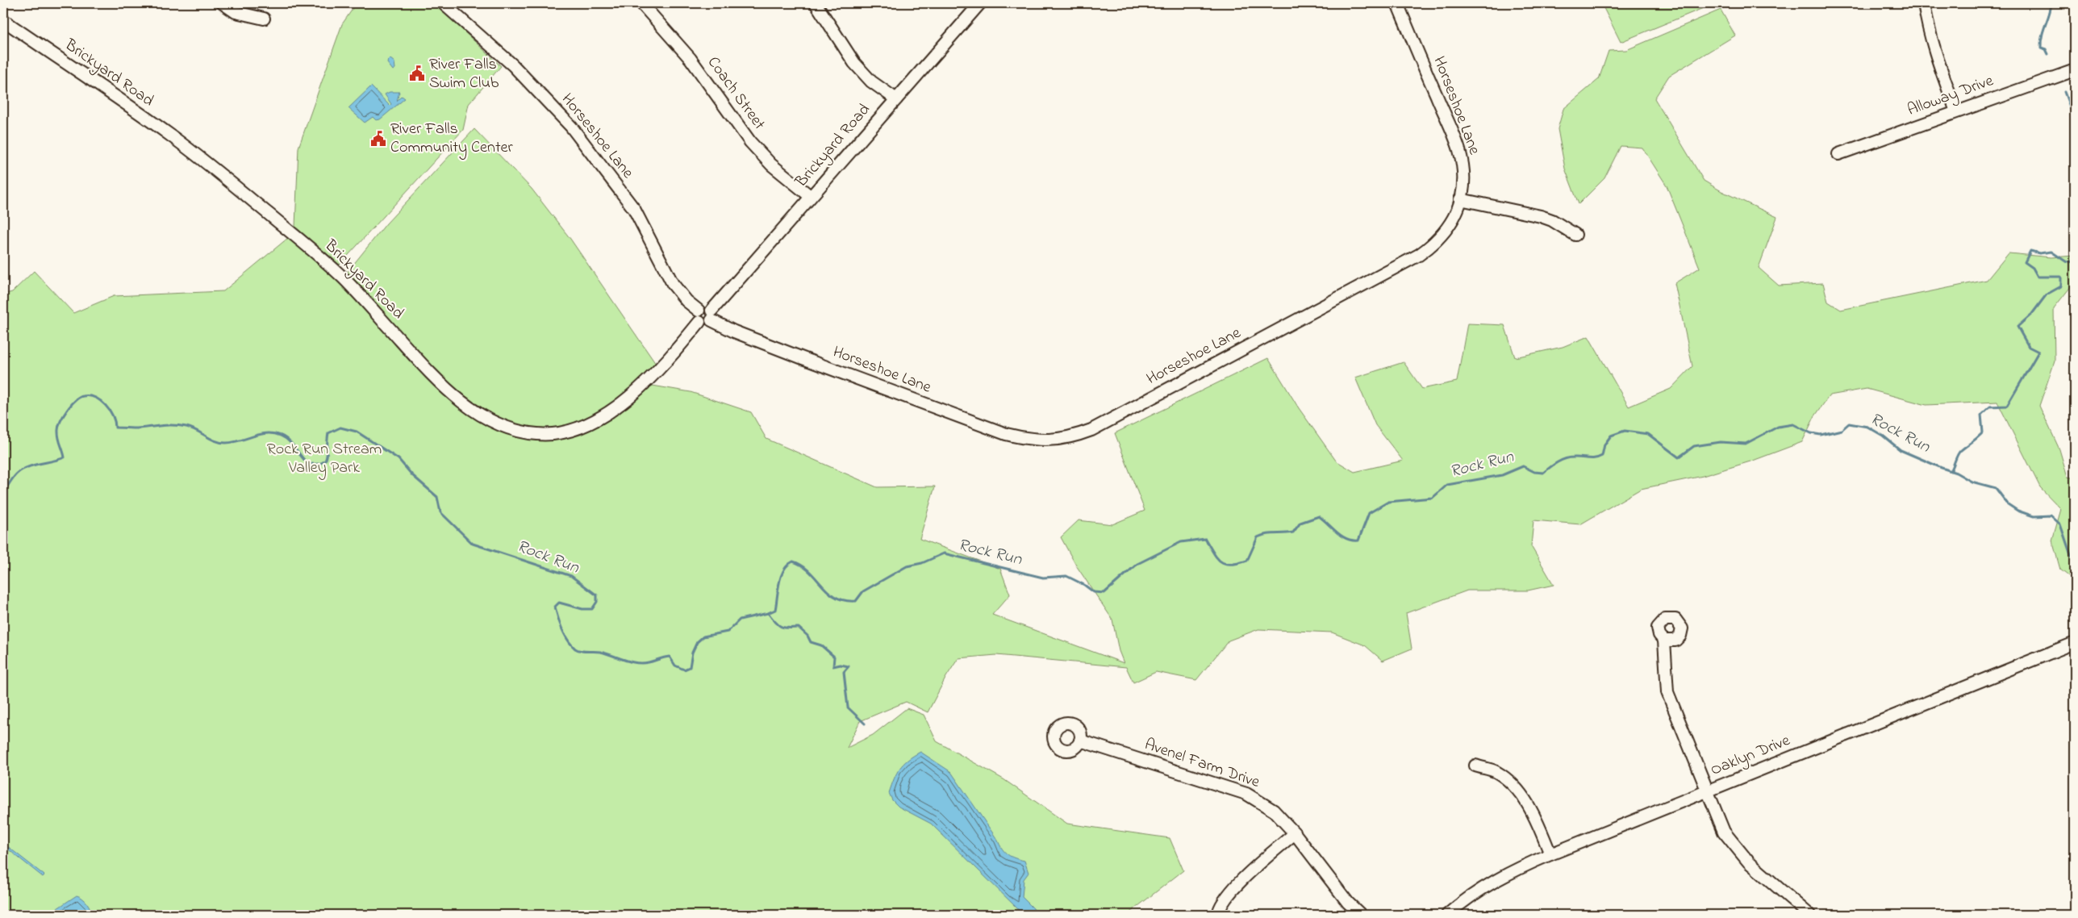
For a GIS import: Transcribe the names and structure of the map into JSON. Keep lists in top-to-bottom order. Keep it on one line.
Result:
{"streets":{"street":["Brickyard Road","Coach Street","Alloway Drive","Horseshoe Lane","Oaklyn Drive","Avenel Farm Drive"]},"crossings":[["Brickyard Road","Coach Street"],["Brickyard Road","Horseshoe Lane"]],"water":["Rock Run"],"parks":["Rock Run Stream Valley Park"],"places":{"public building":["River Falls Swim Club","River Falls Community Center"]}}
